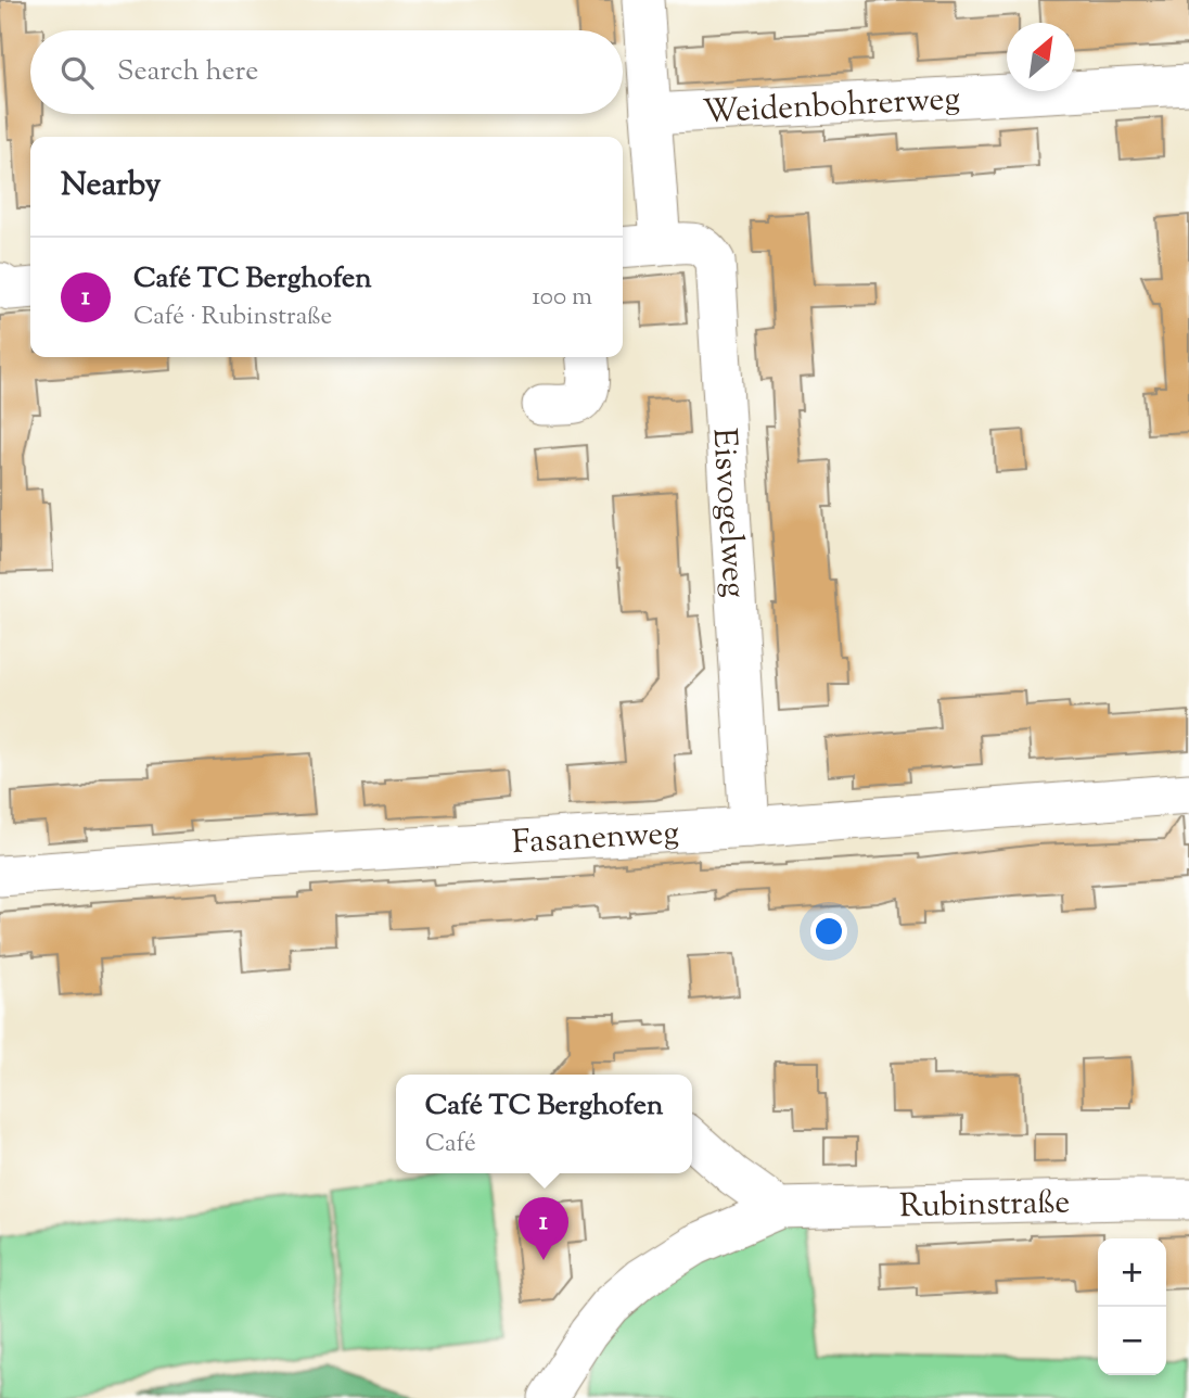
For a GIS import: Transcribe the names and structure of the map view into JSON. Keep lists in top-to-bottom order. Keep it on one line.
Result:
{"streets":{"street":["Weidenbohrerweg","Eisvogelweg","Fasanenweg","Rubinstraße"]},"crossings":[["Eisvogelweg","Fasanenweg"]],"north":"top right","page":{"search":"Search here","heading":"Nearby","list":[{"mark":"1","name":"Café TC Berghofen","note":"Café · Rubinstraße","value":"100 m"}],"popup":["Café TC Berghofen","Café"],"pins":"1","map_buttons":["+","−"]}}
